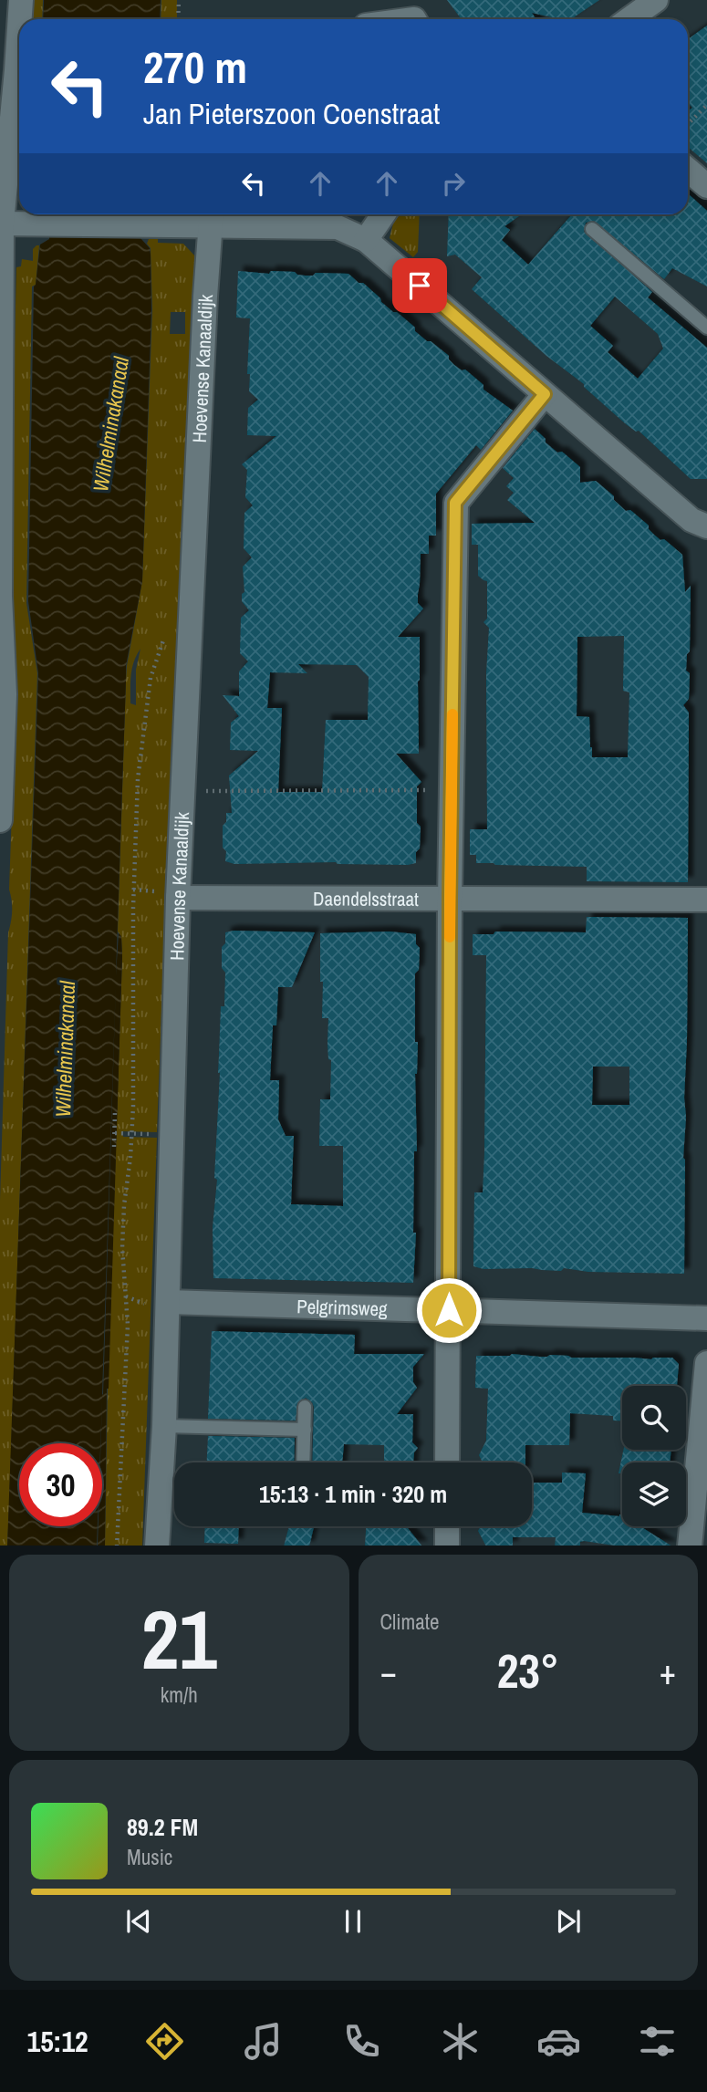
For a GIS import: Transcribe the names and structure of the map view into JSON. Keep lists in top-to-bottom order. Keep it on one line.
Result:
{"streets":{"street":["Hoevense Kanaaldijk","Daendelsstraat","Pelgrimsweg"]},"crossings":[["Hoevense Kanaaldijk","Daendelsstraat"],["Hoevense Kanaaldijk","Pelgrimsweg"]],"water":["Wilhelminakanaal"],"page":{"turn":["270 m","Jan Pieterszoon Coenstraat"],"limit":"30","trip":"15:13 · 1 min · 320 m","tile":[["21","km/h"],"Climate"],"heat":["−","23°","+"],"song":["89.2 FM","Music"],"tabs":"15:12"}}
